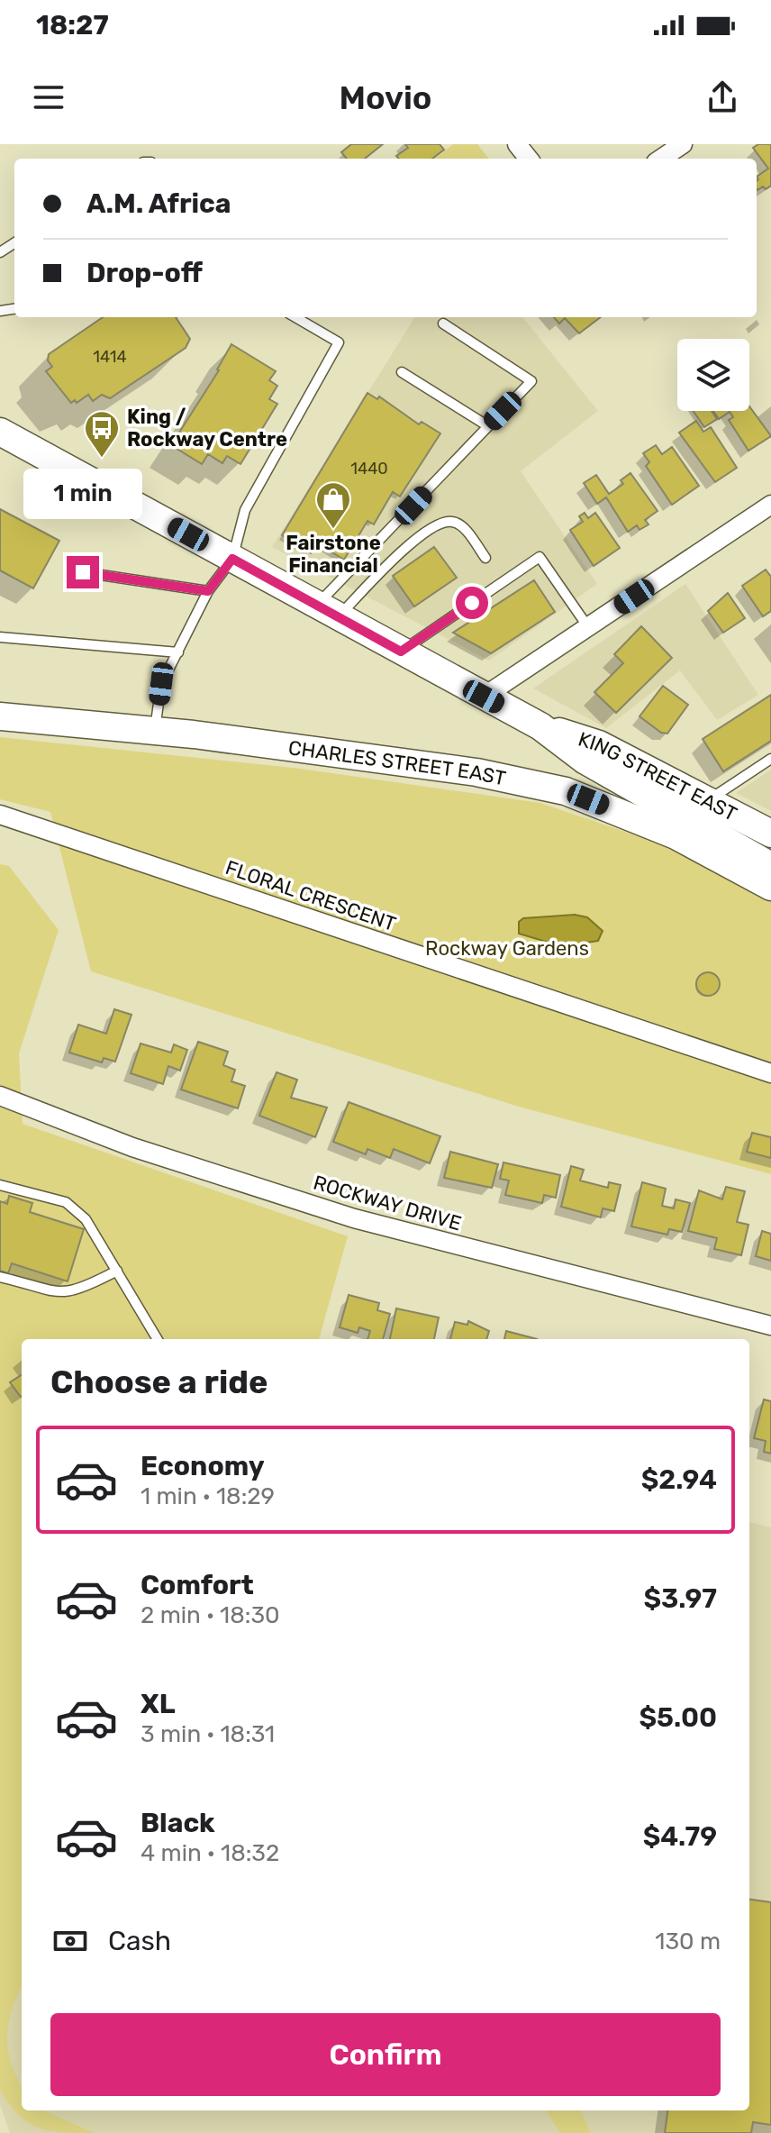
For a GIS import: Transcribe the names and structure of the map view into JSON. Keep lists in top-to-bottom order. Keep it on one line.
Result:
{"streets":{"main road":["CHARLES STREET EAST","KING STREET EAST"],"street":["FLORAL CRESCENT","ROCKWAY DRIVE"]},"parks":["Rockway Gardens"],"places":{"bus stop":["King / Rockway Centre"],"shop":["Fairstone Financial"]},"house_numbers":["1414","1440"],"page":{"status":"18:27","header":"Movio","banner":["A.M. Africa","Drop-off"],"bubble":"1 min","heading":"Choose a ride","list":[{"name":"Economy","note":"1 min · 18:29","value":"$2.94"},{"name":"Comfort","note":"2 min · 18:30","value":"$3.97"},{"name":"XL","note":"3 min · 18:31","value":"$5.00"},{"name":"Black","note":"4 min · 18:32","value":"$4.79"}],"pay":["Cash","130 m"],"buttons":"Confirm"}}
